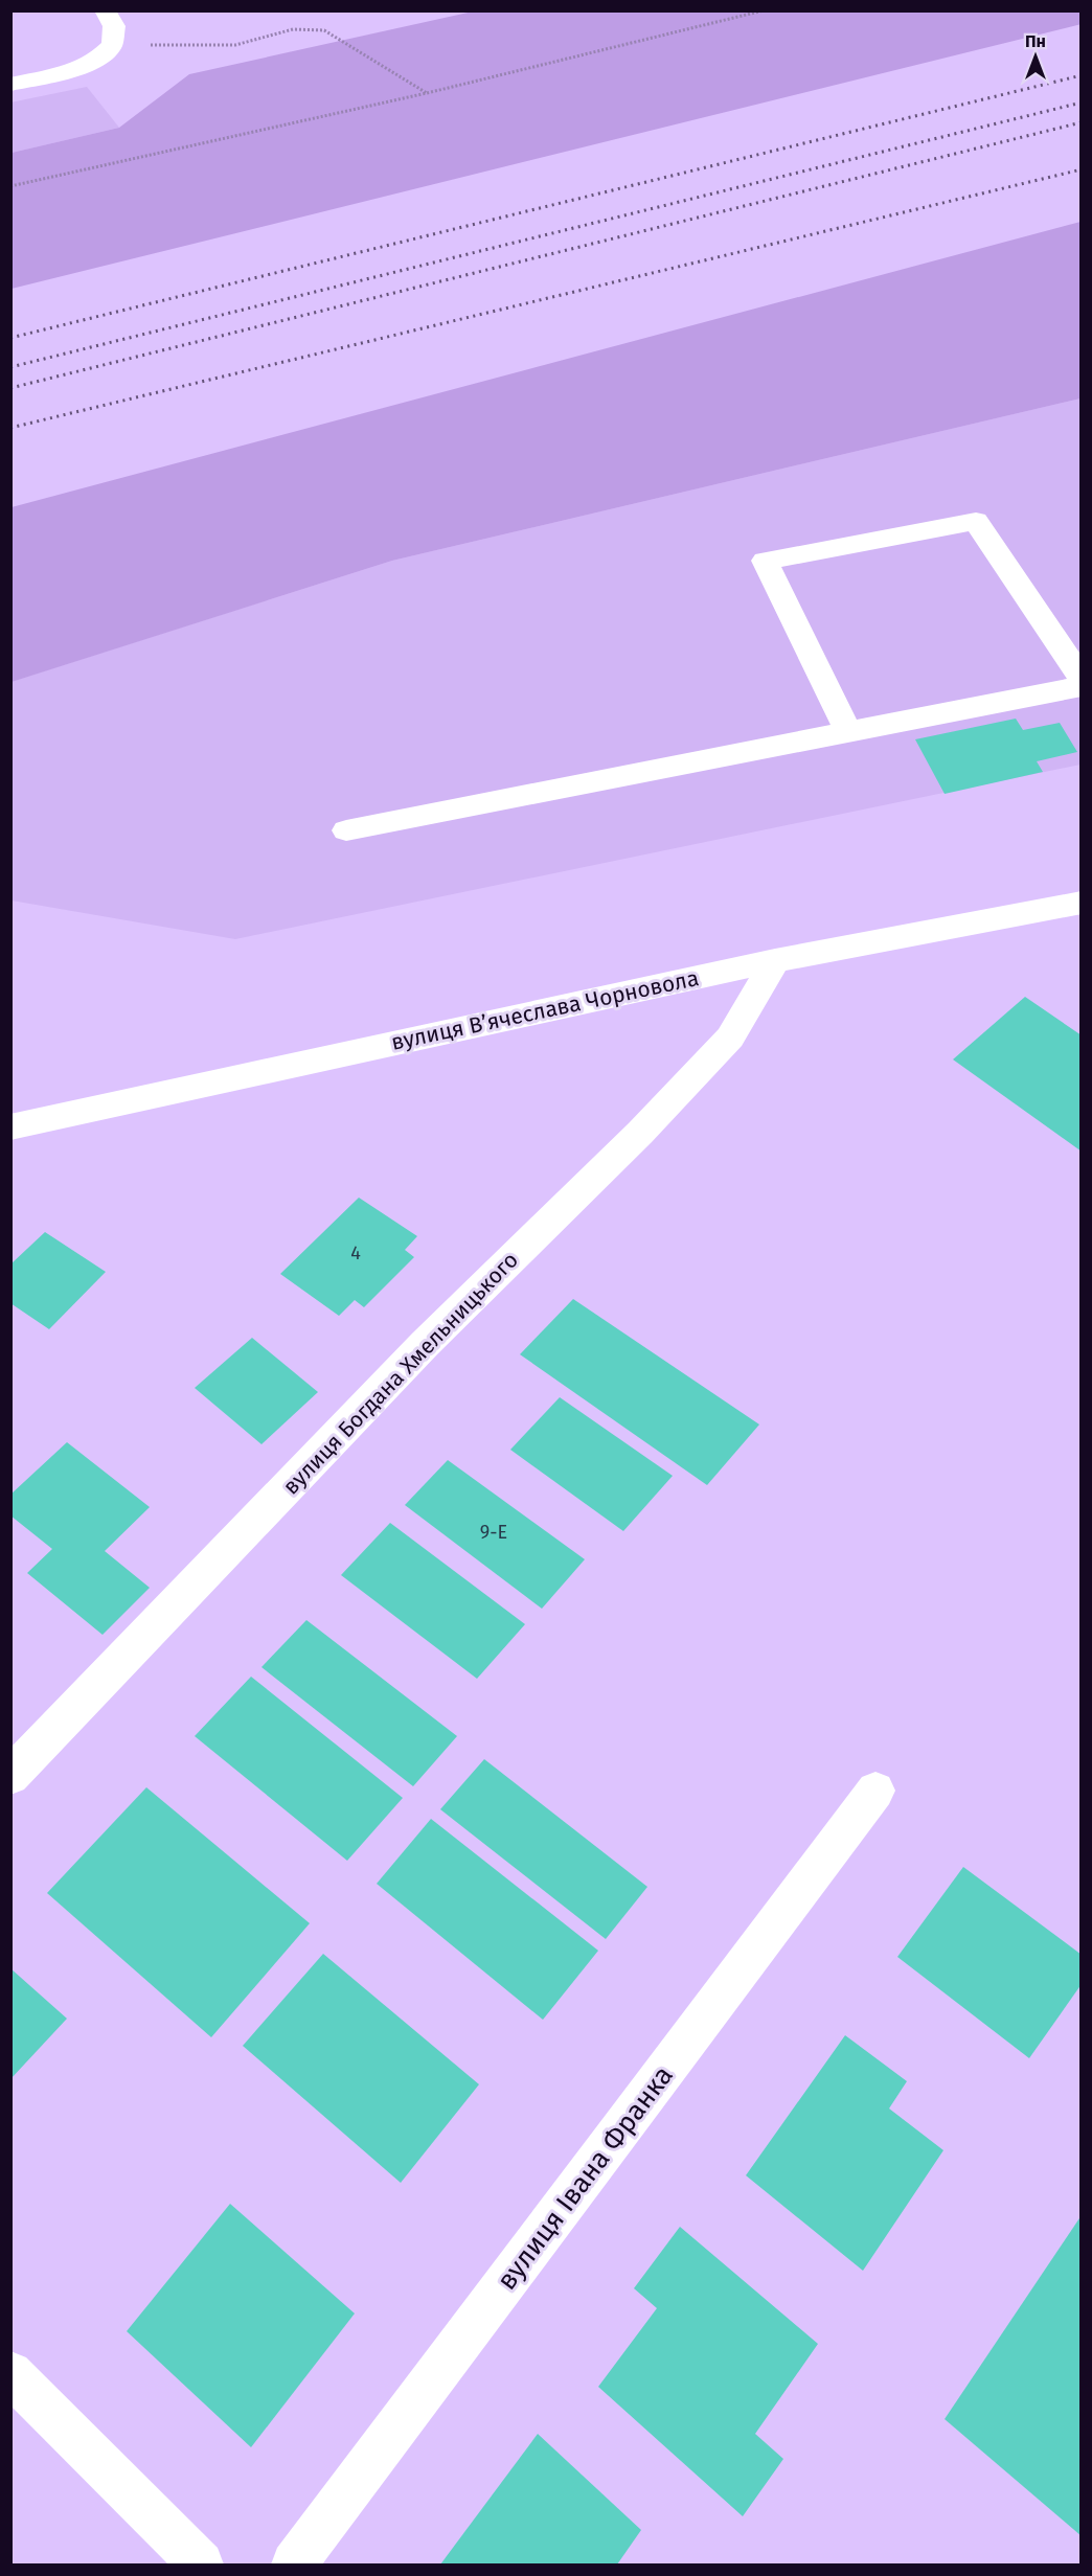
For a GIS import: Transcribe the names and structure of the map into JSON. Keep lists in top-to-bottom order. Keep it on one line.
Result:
{"streets":{"street":["вулиця Вʼячеслава Чорновола","вулиця Богдана Хмельницького","вулиця Івана Франка"]},"crossings":[["вулиця Вʼячеслава Чорновола","вулиця Богдана Хмельницького"]],"house_numbers":["4","9-Е"],"north":"top"}
